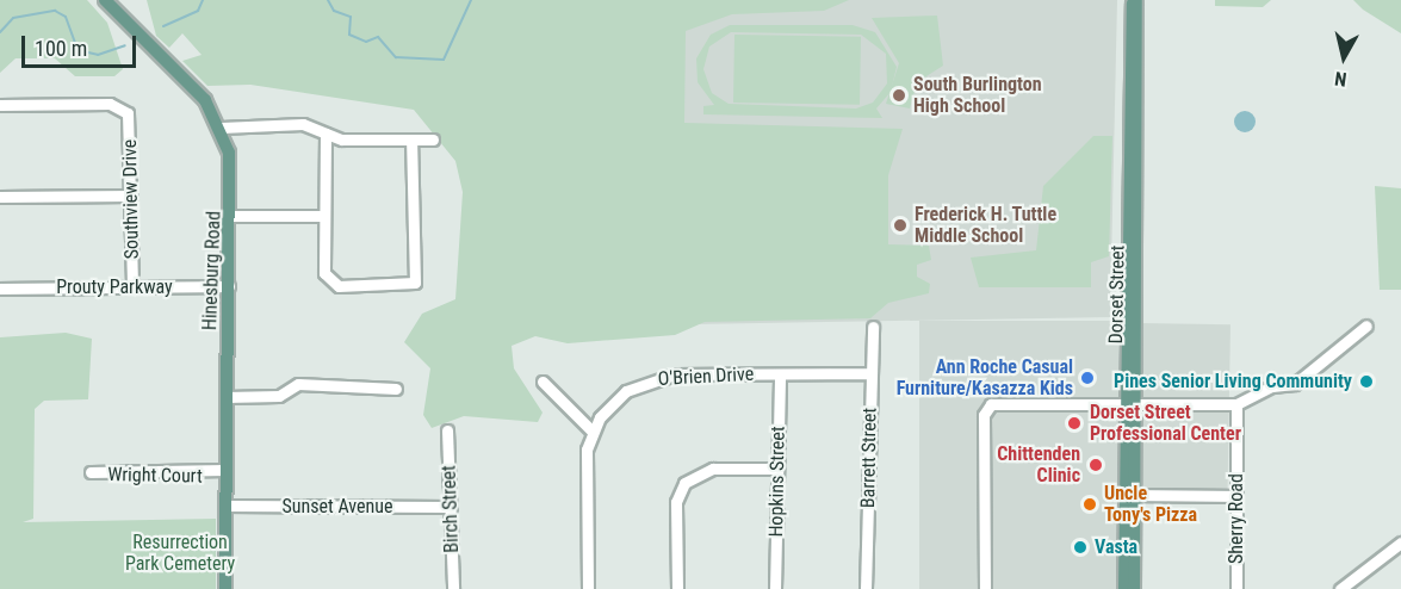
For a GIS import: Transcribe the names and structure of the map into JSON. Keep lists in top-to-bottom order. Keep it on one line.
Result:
{"streets":{"main road":["Hinesburg Road","Dorset Street"],"street":["Southview Drive","Prouty Parkway","O'Brien Drive","Barrett Street","Wright Court","Hopkins Street","Sunset Avenue","Birch Street","Sherry Road"]},"crossings":[["Southview Drive","Prouty Parkway"],["Hinesburg Road","Prouty Parkway"],["Hinesburg Road","Wright Court"],["Hinesburg Road","Sunset Avenue"],["O'Brien Drive","Barrett Street"],["O'Brien Drive","Hopkins Street"],["Sunset Avenue","Birch Street"]],"parks":["Resurrection Park Cemetery"],"places":["South Burlington High School","Frederick H. Tuttle Middle School","Ann Roche Casual Furniture/Kasazza Kids","Pines Senior Living Community","Dorset Street Professional Center","Chittenden Clinic","Uncle Tony's Pizza","Vasta"],"scale_bar":"100 m","north":"bottom"}
